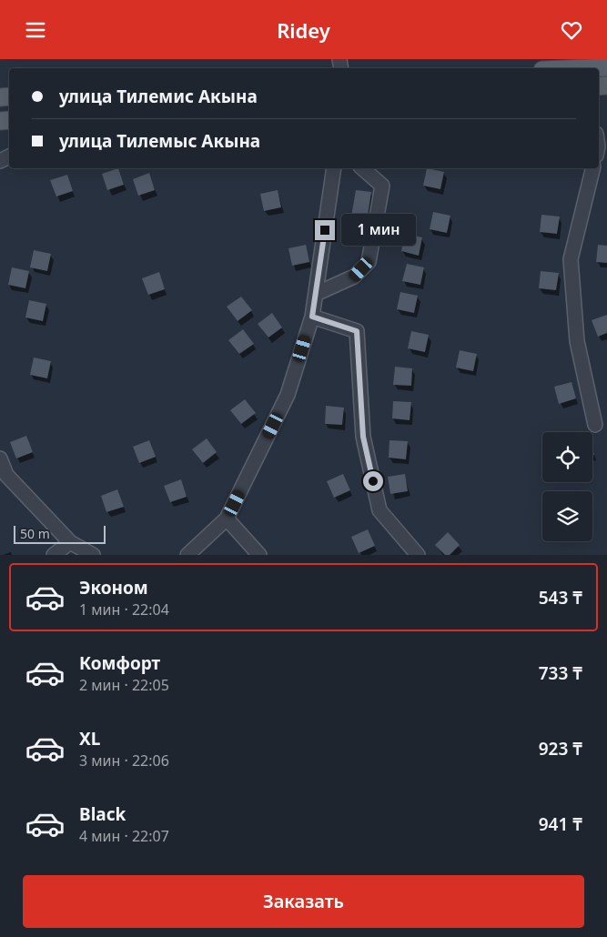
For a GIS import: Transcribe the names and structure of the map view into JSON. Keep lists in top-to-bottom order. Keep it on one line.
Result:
{"scale_bar":"50 m","page":{"header":"Ridey","banner":["улица Тилемис Акына","улица Тилемыс Акына"],"bubble":"1 мин","scale":"50 m","list":[{"name":"Эконом","note":"1 мин · 22:04","value":"543 ₸"},{"name":"Комфорт","note":"2 мин · 22:05","value":"733 ₸"},{"name":"XL","note":"3 мин · 22:06","value":"923 ₸"},{"name":"Black","note":"4 мин · 22:07","value":"941 ₸"}],"buttons":"Заказать"}}
